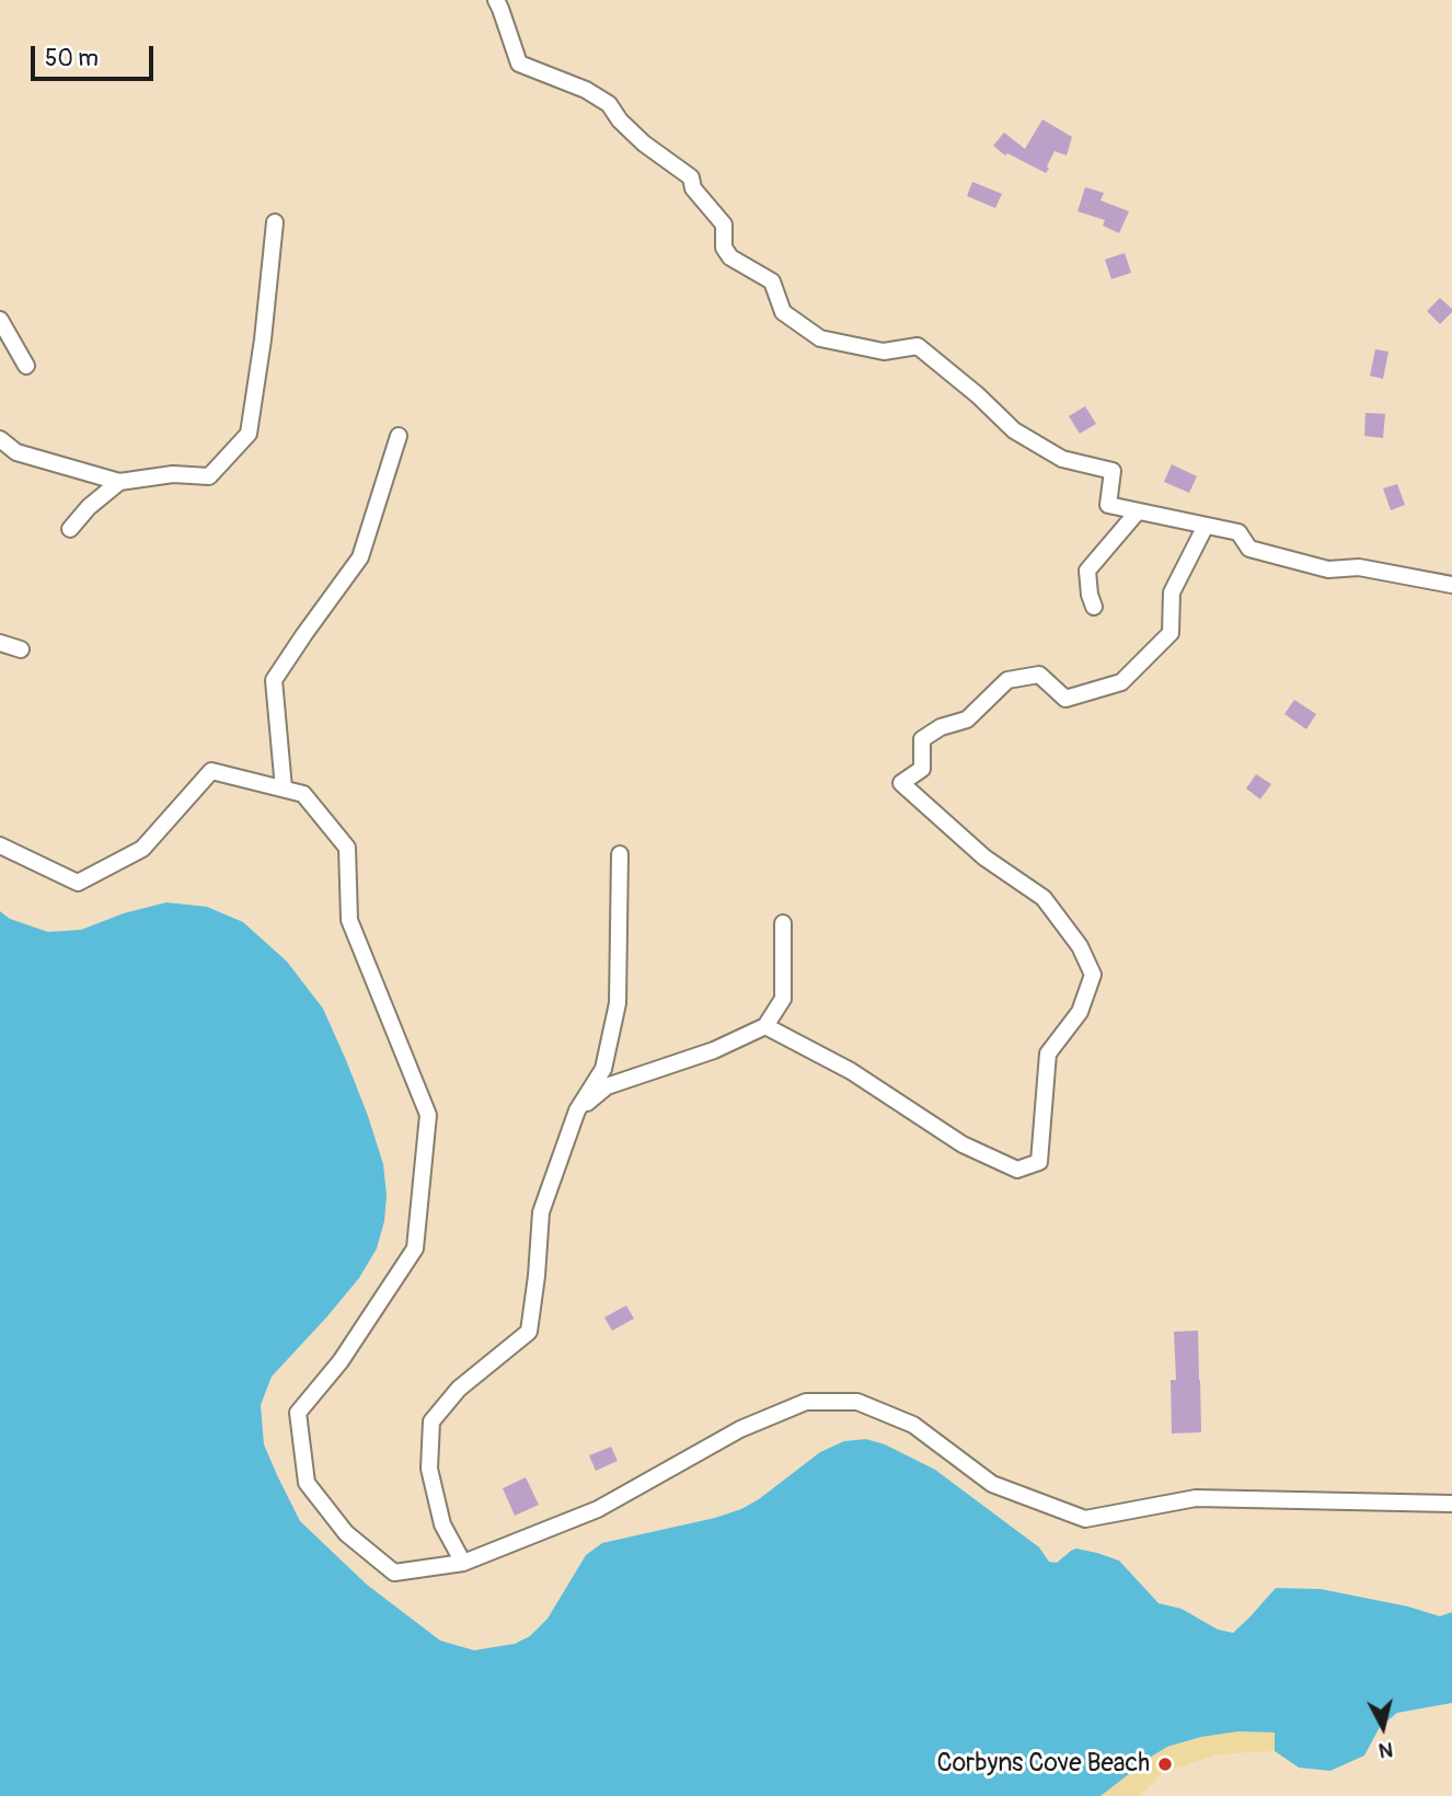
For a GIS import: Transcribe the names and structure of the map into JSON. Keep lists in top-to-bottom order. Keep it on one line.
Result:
{"places":["Corbyns Cove Beach"],"scale_bar":"50 m","north":"bottom"}
